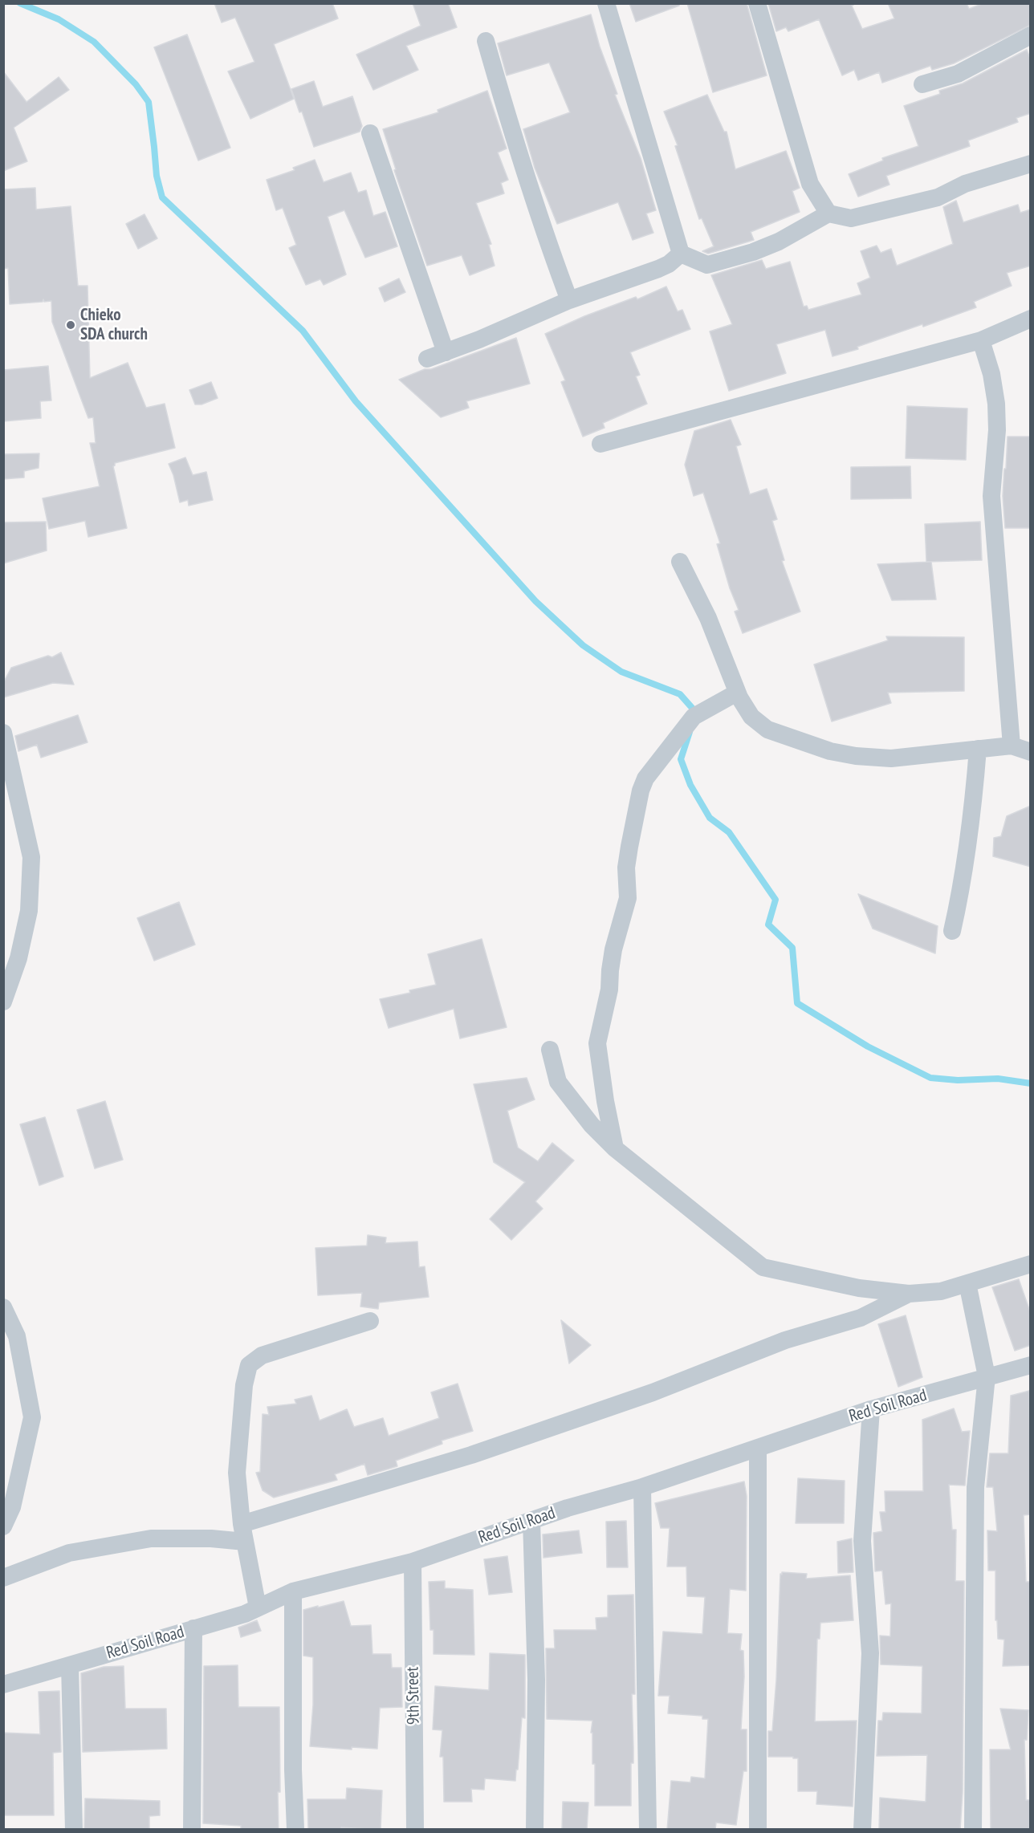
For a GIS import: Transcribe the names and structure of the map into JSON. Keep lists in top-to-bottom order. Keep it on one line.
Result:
{"streets":{"street":["Red Soil Road","9th Street"]},"crossings":[["Red Soil Road","9th Street"]],"places":["Chieko SDA church"]}
